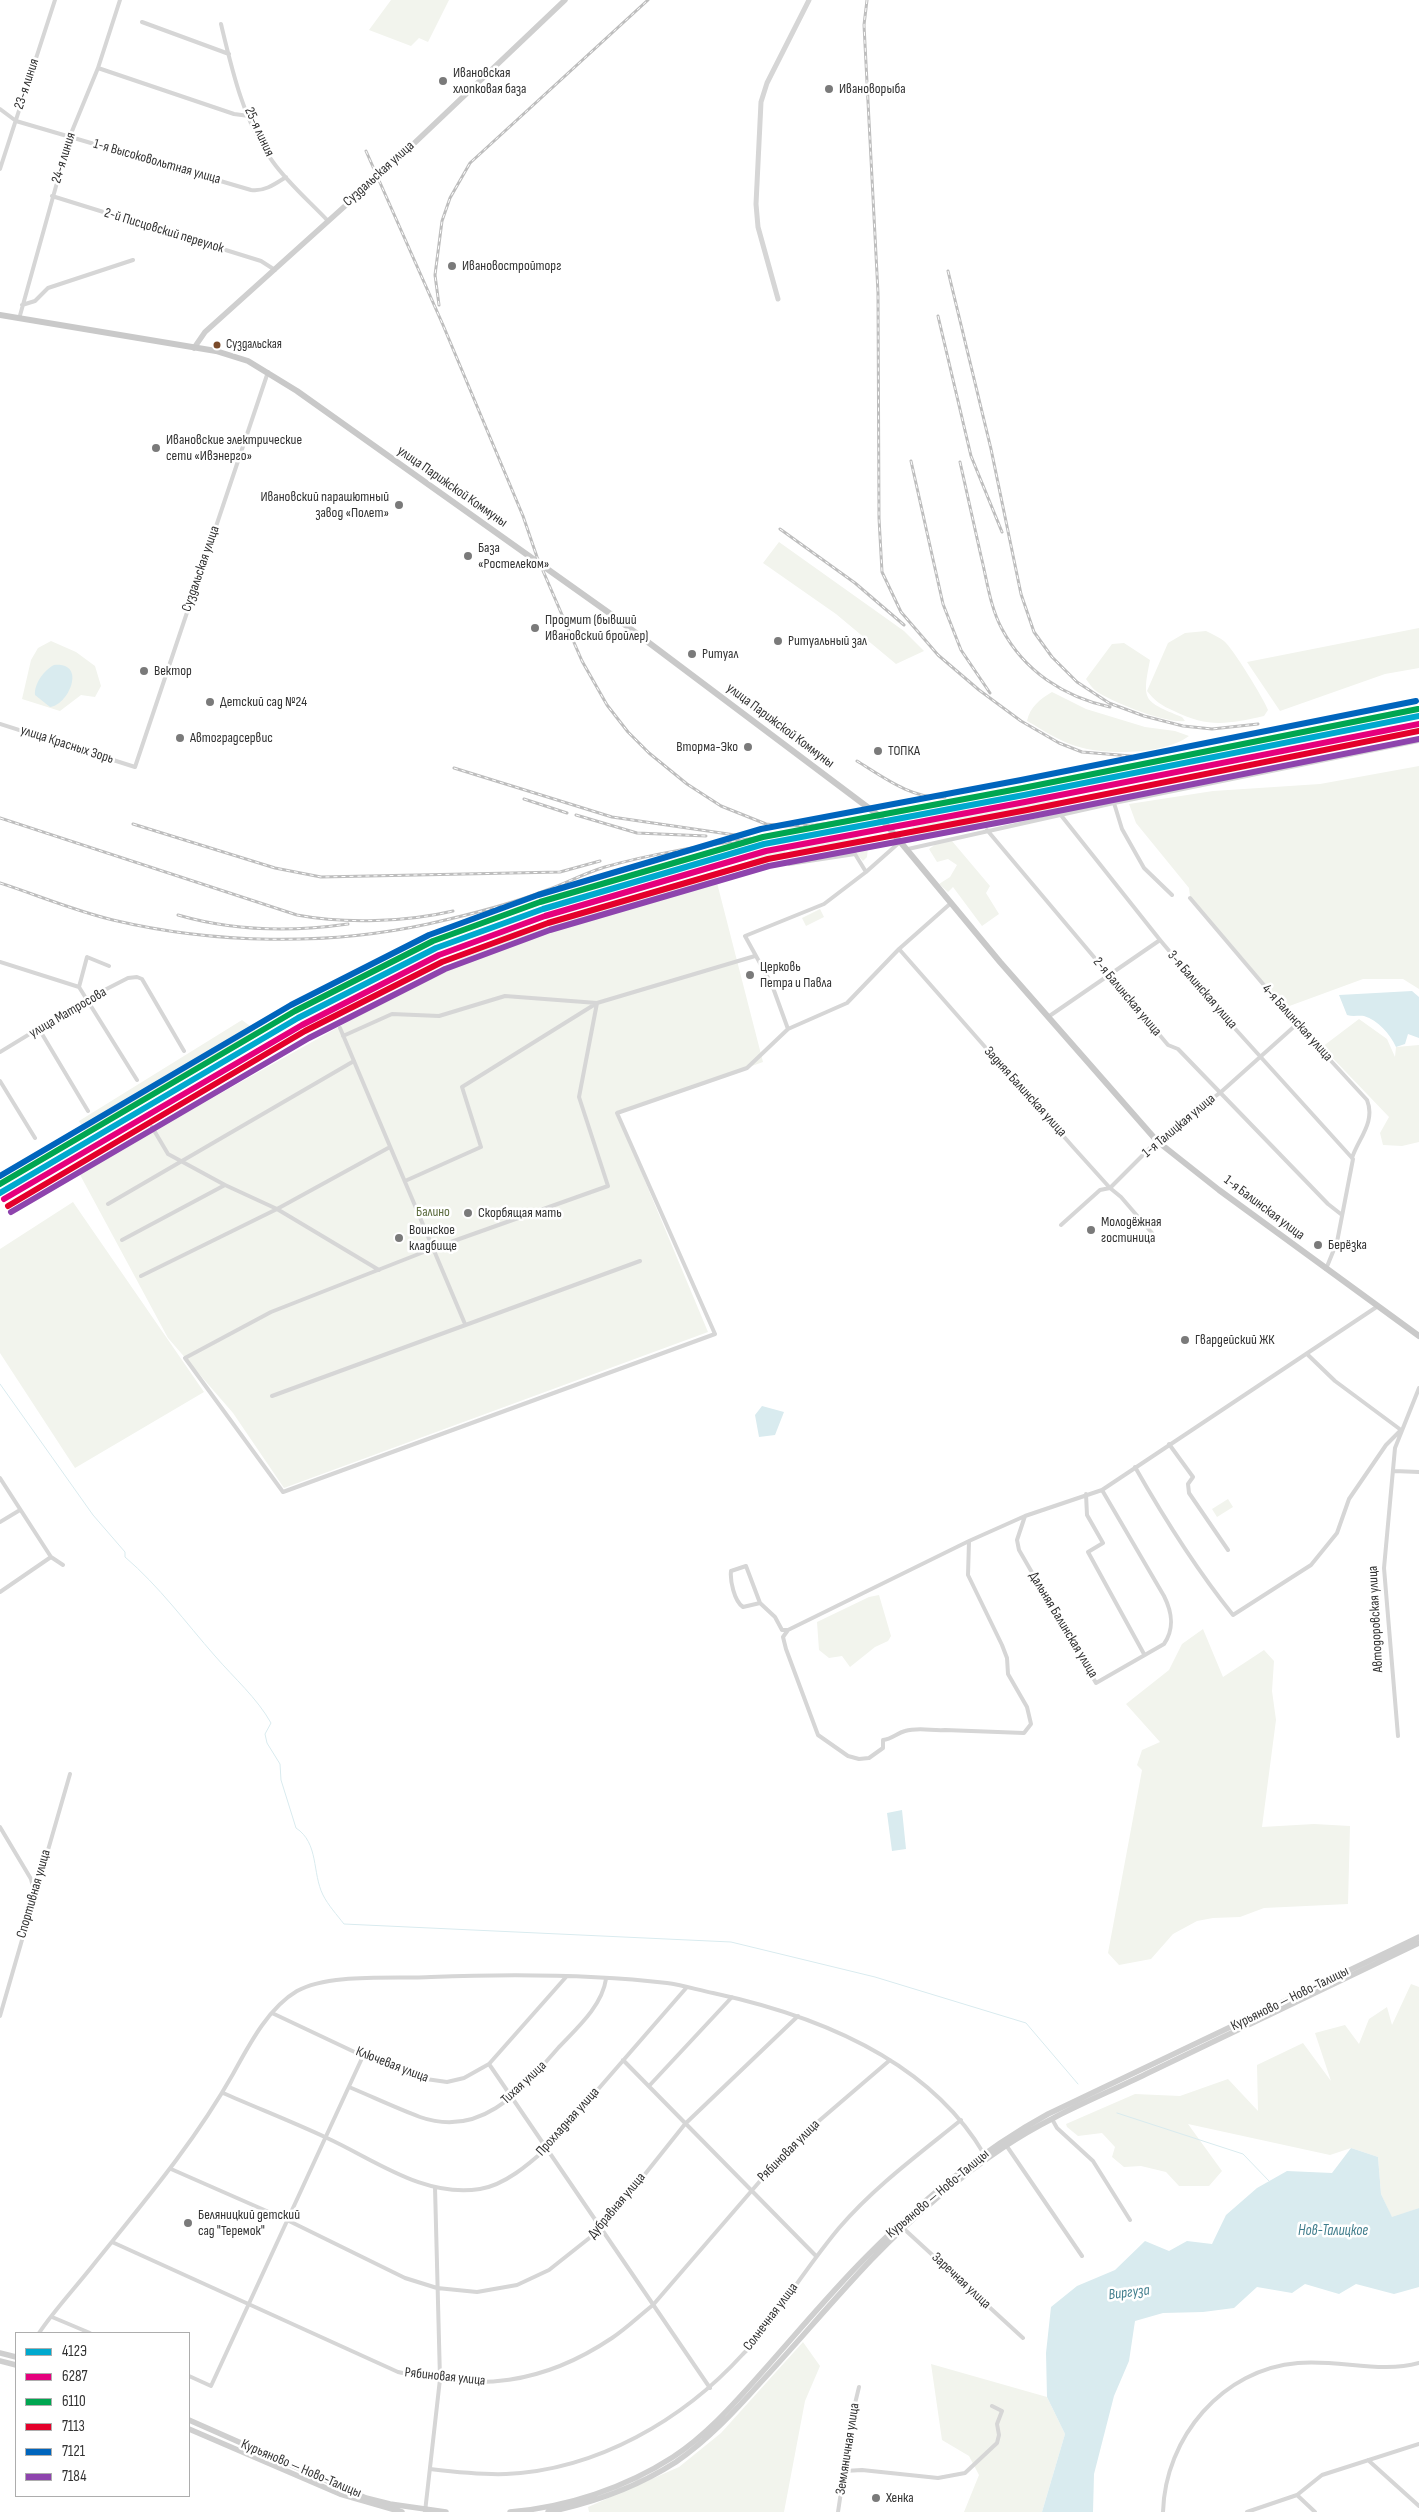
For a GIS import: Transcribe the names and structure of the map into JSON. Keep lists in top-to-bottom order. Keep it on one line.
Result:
{"streets":{"main road":["Суздальская улица","улица Парижской Коммуны","1-я Балинская улица","Курьяново — Ново-Талицы"],"street":["23-я линия","25-я линия","24-я линия","1-я Высоковольтная улица","2-й Писцовский переулок","улица Красных Зорь","3-я Балинская улица","2-я Балинская улица","улица Матросова","4-я Балинская улица","Задняя Балинская улица","1-я Талицкая улица","Автодоровская улица","Дальняя Балинская улица","Спортивная улица","Ключевая улица","Тихая улица","Прохладная улица","Рябиновая улица","Дубравная улица","Заречная улица","Солнечная улица","Земляничная улица"]},"crossings":[["23-я линия","1-я Высоковольтная улица"],["25-я линия","1-я Высоковольтная улица"],["25-я линия","Суздальская улица"],["24-я линия","1-я Высоковольтная улица"],["24-я линия","2-й Писцовский переулок"],["24-я линия","улица Парижской Коммуны"],["Суздальская улица","2-й Писцовский переулок"],["Суздальская улица","улица Парижской Коммуны"],["Суздальская улица","улица Красных Зорь"],["улица Парижской Коммуны","1-я Балинская улица"],["3-я Балинская улица","4-я Балинская улица"],["3-я Балинская улица","1-я Талицкая улица"],["2-я Балинская улица","4-я Балинская улица"],["2-я Балинская улица","1-я Талицкая улица"],["4-я Балинская улица","1-я Талицкая улица"],["4-я Балинская улица","1-я Балинская улица"],["Задняя Балинская улица","1-я Талицкая улица"],["1-я Талицкая улица","1-я Балинская улица"],["Курьяново — Ново-Талицы","Заречная улица"]],"water":["Нов-Талицкое","Виргуза"],"parks":["Балино"],"places":["Ивановская хлопковая база","Ивановорыба","Ивановостройторг","Суздальская","Ивановские электрические сети «Ивэнерго»","Ивановский парашютный завод «Полет»","База «Ростелеком»","Продмит (бывший Ивановский бройлер)","Ритуальный зал","Ритуал","Вектор","Детский сад №24","Автоградсервис","Вторма-Эко","ТОПКА","Церковь Петра и Павла","Скорбящая мать","Молодёжная гостиница","Воинское кладбище","Берёзка","Гвардейский ЖК","Беляницкий детский сад \"Теремок\"","Хенка"],"lines":["transit line 7121","transit line 6110","transit line 412Э","transit line 6287","transit line 7113","transit line 7184"],"legend":["412Э","6287","6110","7113","7121","7184"]}
